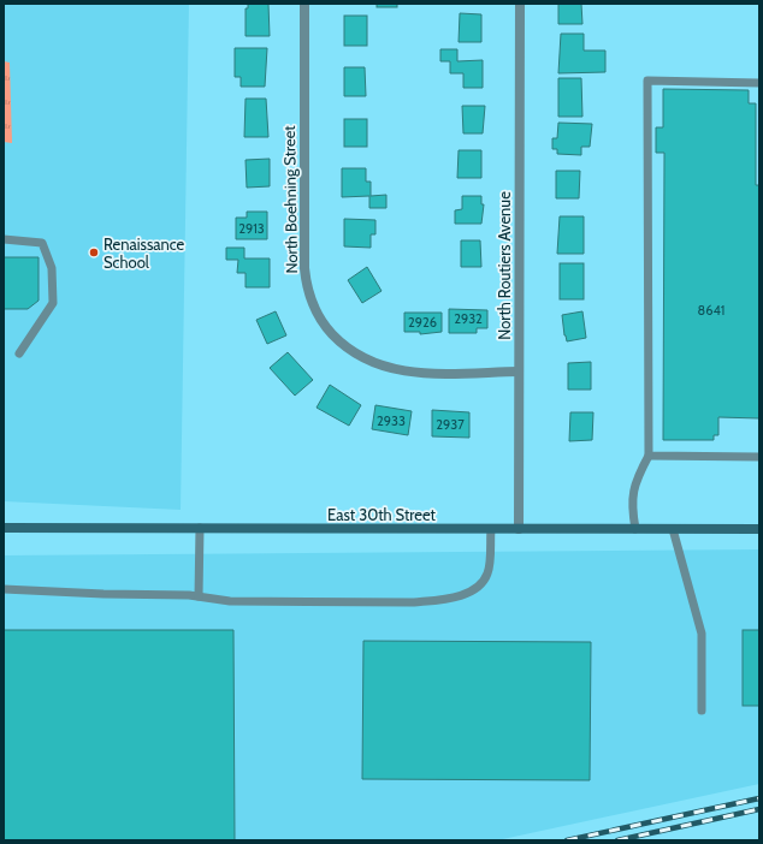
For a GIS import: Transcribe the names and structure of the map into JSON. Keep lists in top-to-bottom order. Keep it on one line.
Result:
{"streets":{"main road":["East 30th Street"],"street":["North Boehning Street","North Routiers Avenue"]},"crossings":[["North Boehning Street","North Routiers Avenue"],["North Routiers Avenue","East 30th Street"]],"places":["Renaissance School"],"house_numbers":["2913","8641","2932","2926","2933","2937"]}
